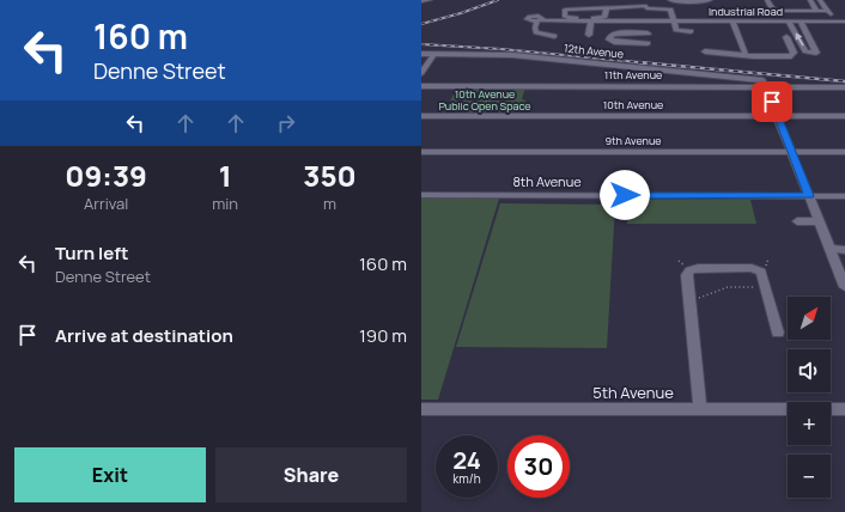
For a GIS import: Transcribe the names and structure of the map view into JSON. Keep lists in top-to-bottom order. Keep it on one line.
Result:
{"streets":{"street":["Industrial Road","12th Avenue","11th Avenue","10th Avenue","9th Avenue","8th Avenue","5th Avenue"]},"crossings":[["12th Avenue","11th Avenue"]],"parks":["10th Avenue Public Open Space"],"north":"top right","page":{"turn":["160 m","Denne Street"],"eta":["09:39","Arrival","1","min","350","m"],"list":[{"name":"Turn left","note":"Denne Street","value":"160 m"},{"name":"Arrive at destination","value":"190 m"}],"map_buttons":["+","−"],"speed":"24 km/h","limit":"30","buttons":["Exit","Share"]}}
